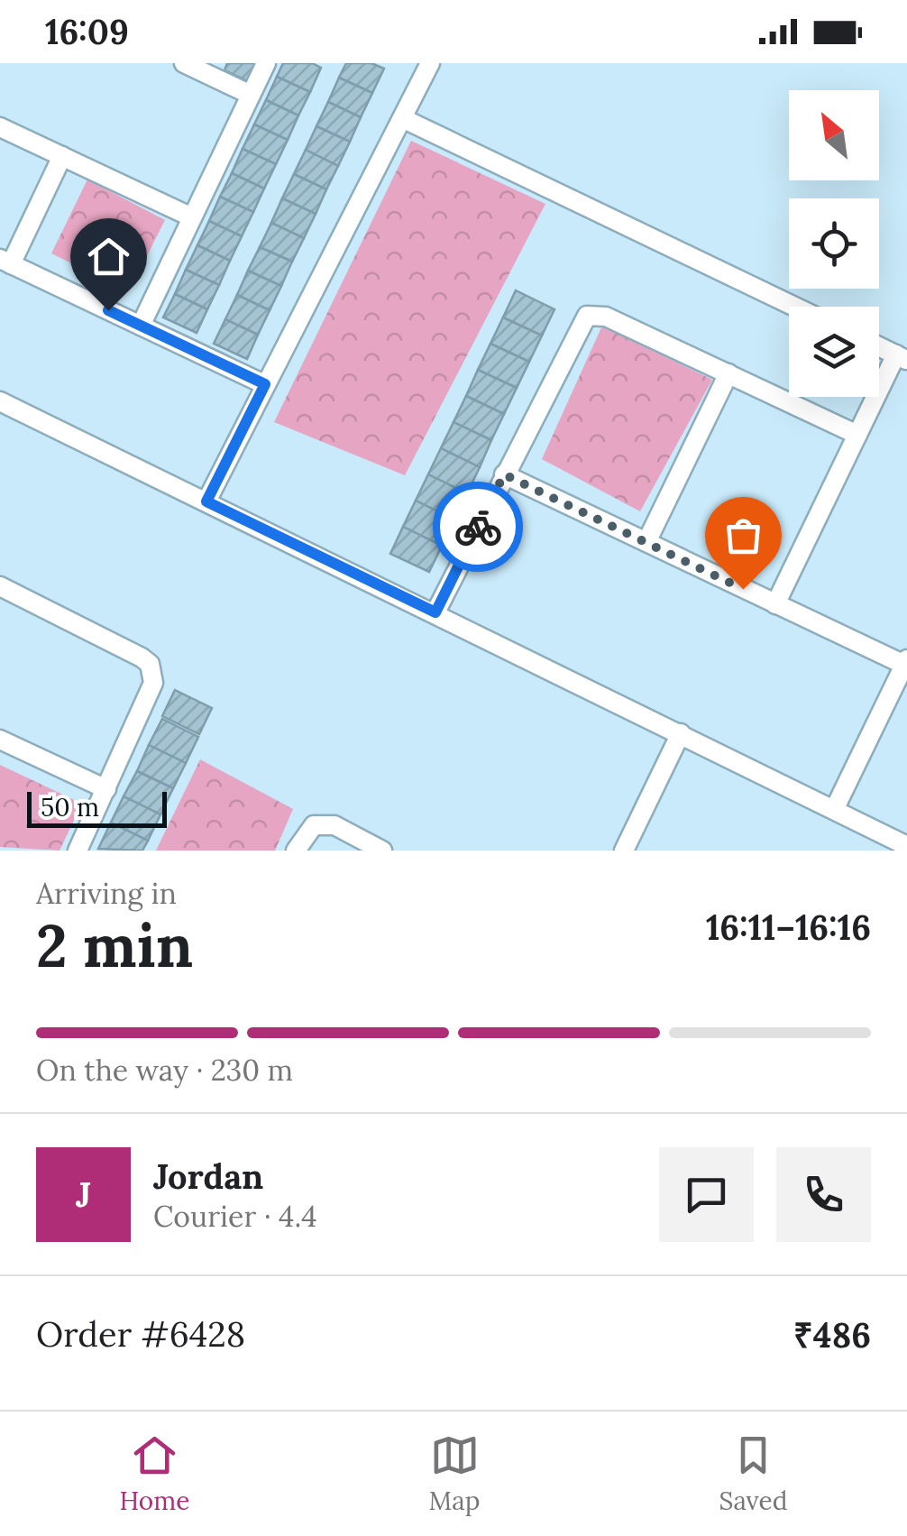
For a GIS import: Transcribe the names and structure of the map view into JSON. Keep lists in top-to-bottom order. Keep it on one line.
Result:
{"scale_bar":"50 m","north":"top left","page":{"status":"16:09","scale":"50 m","heading":["2 min","Arriving in","16:11–16:16"],"panel":["Jordan","Courier · 4.4","Order #6428","₹486"],"bar":"On the way · 230 m","round":"J","tabs":["Home","Map","Saved"]}}
